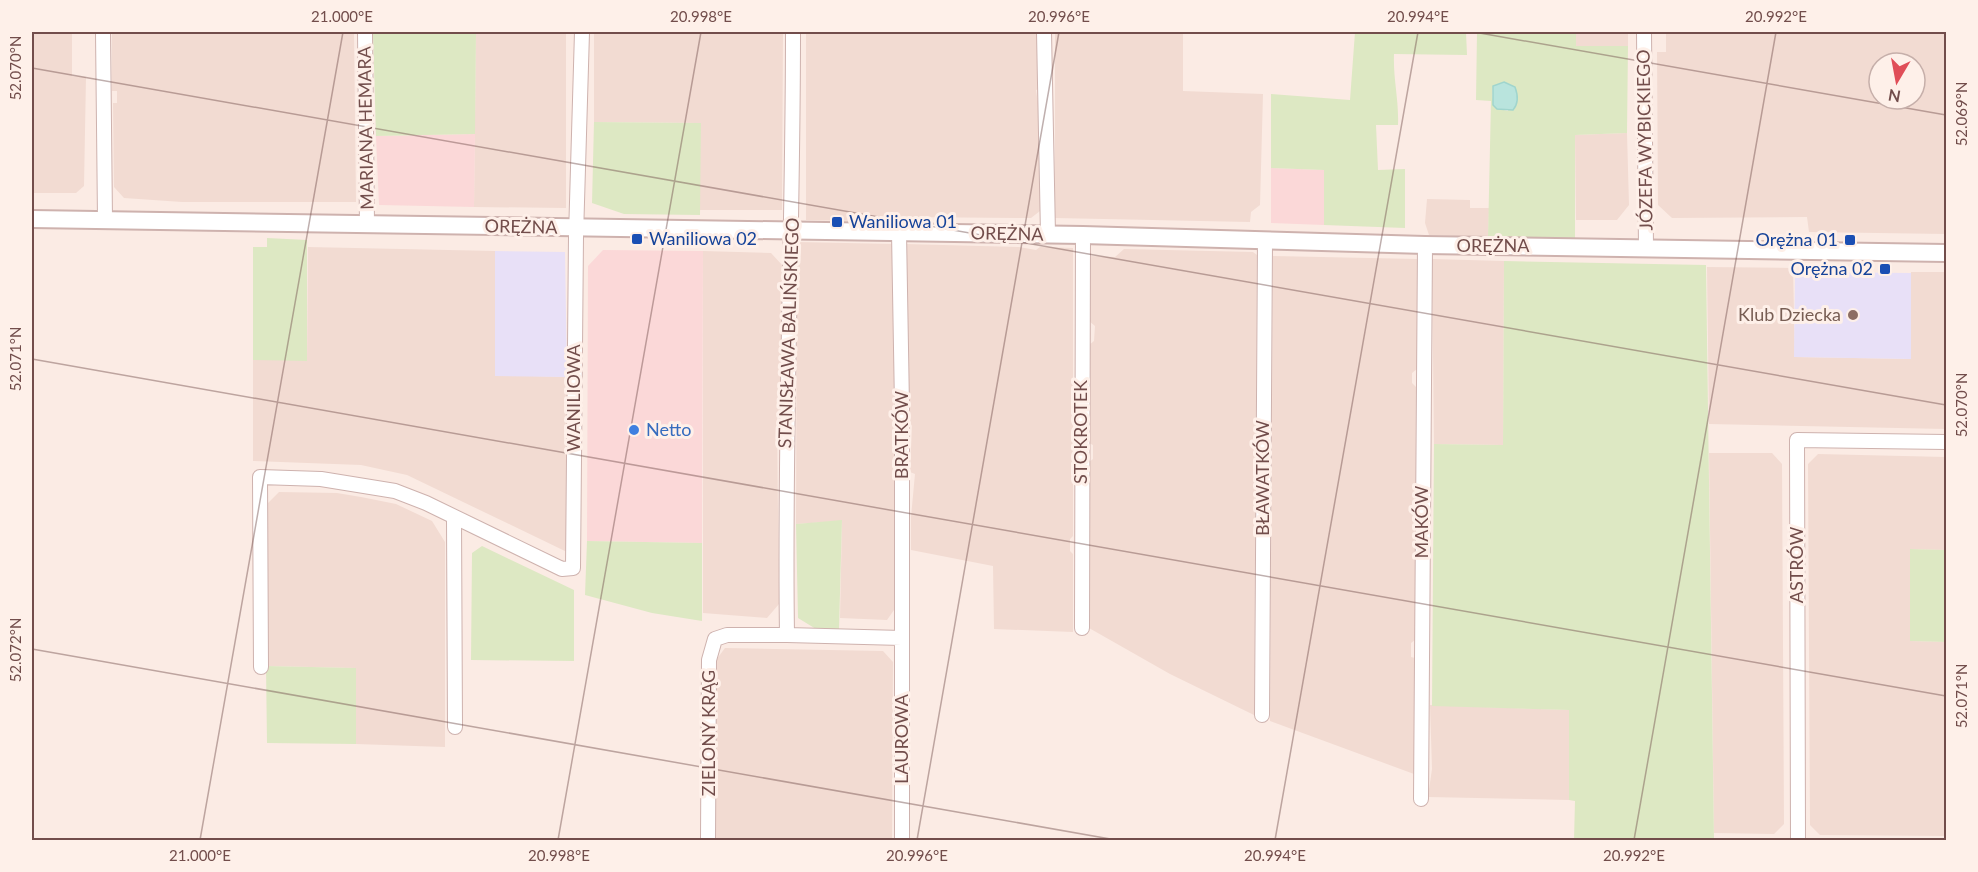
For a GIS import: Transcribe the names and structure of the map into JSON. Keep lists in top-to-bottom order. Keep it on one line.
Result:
{"streets":{"street":["MARIANA HEMARA","JÓZEFA WYBICKIEGO","ORĘŻNA","STANISŁAWA BALIŃSKIEGO","WANILIOWA","STOKROTEK","BRATKÓW","BŁAWATKÓW","MAKÓW","ASTRÓW","ZIELONY KRĄG","LAUROWA"]},"crossings":[["MARIANA HEMARA","ORĘŻNA"],["JÓZEFA WYBICKIEGO","ORĘŻNA"],["ORĘŻNA","STANISŁAWA BALIŃSKIEGO"],["ORĘŻNA","WANILIOWA"],["ORĘŻNA","STOKROTEK"],["ORĘŻNA","BRATKÓW"],["ORĘŻNA","BŁAWATKÓW"],["ORĘŻNA","MAKÓW"],["STANISŁAWA BALIŃSKIEGO","ZIELONY KRĄG"],["BRATKÓW","LAUROWA"]],"places":{"transit":["Waniliowa 01","Waniliowa 02","Orężna 01","Orężna 02"],"other":["Klub Dziecka","Netto"]},"north":"bottom","coordinates":["21.000°E","20.998°E","20.996°E","20.994°E","20.992°E","52.070°N","52.069°N","52.071°N","52.072°N"]}
